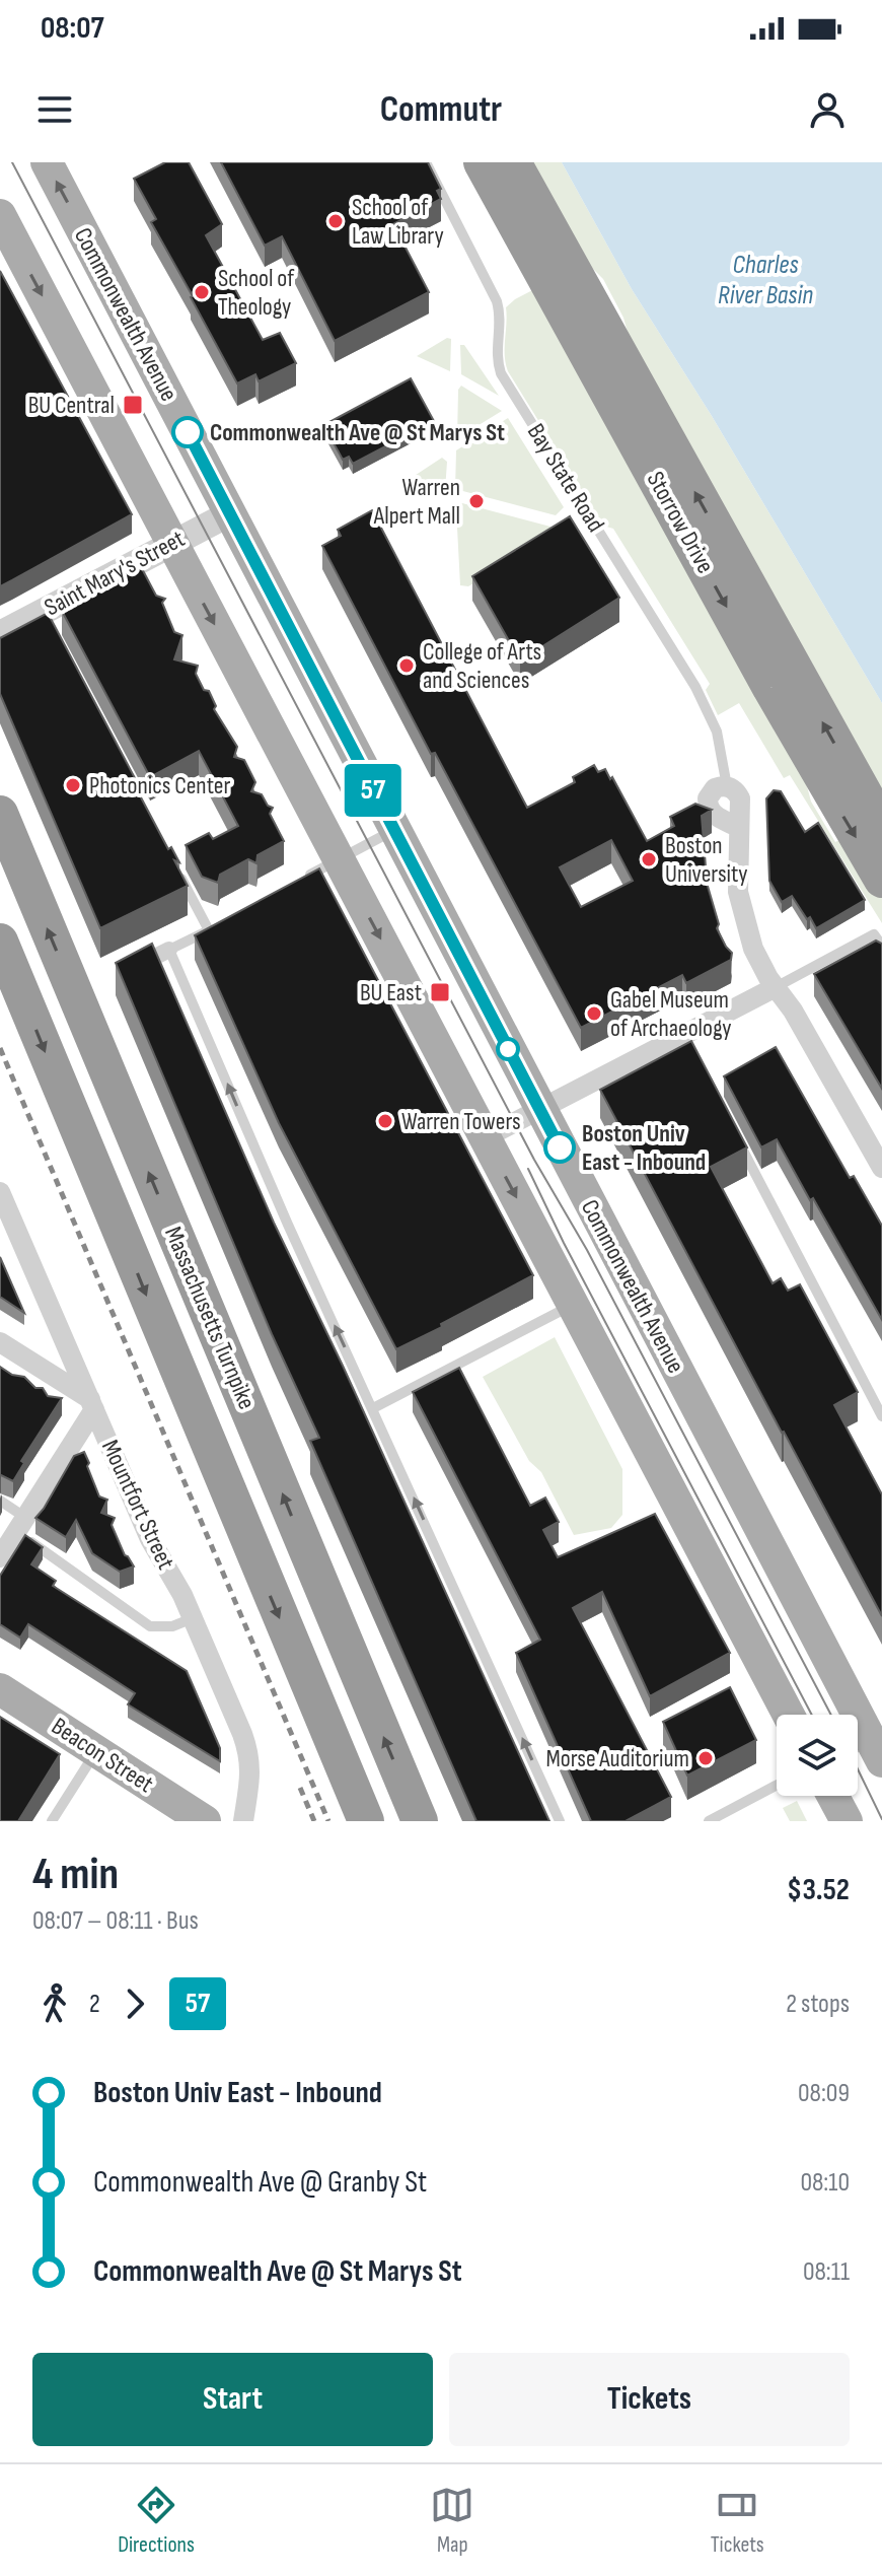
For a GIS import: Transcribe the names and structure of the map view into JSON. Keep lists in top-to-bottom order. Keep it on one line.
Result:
{"streets":{"highway":["Storrow Drive","Massachusetts Turnpike"],"main road":["Commonwealth Avenue","Beacon Street"],"street":["Bay State Road","Saint Mary's Street","Mountfort Street"]},"crossings":[["Commonwealth Avenue","Saint Mary's Street"]],"water":["Charles River Basin"],"places":{"other":["School of Law Library","School of Theology","Commonwealth Ave @ St Marys St","Warren Alpert Mall","College of Arts and Sciences","Photonics Center","Boston University","Gabel Museum of Archaeology","Warren Towers","Boston Univ East - Inbound","Morse Auditorium"],"transit":["BU Central","BU East"]},"lines":["bus line 57"],"page":{"status":"08:07","header":"Commutr","on_map":"57","heading":["4 min","08:07 – 08:11 · Bus","$3.52"],"legs":["2","57","2 stops"],"list":[{"name":"Boston Univ East - Inbound","value":"08:09"},{"name":"Commonwealth Ave @ Granby St","value":"08:10"},{"name":"Commonwealth Ave @ St Marys St","value":"08:11"}],"buttons":["Start","Tickets"],"tabs":["Directions","Map","Tickets"]}}
